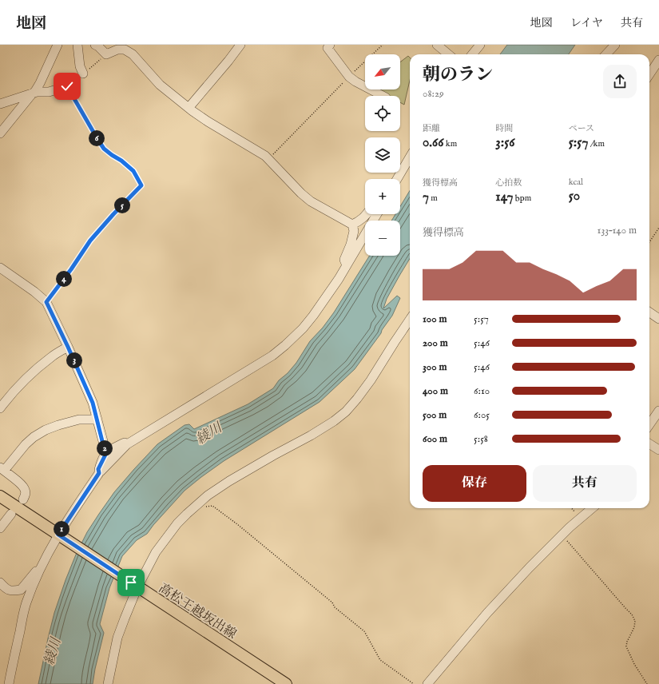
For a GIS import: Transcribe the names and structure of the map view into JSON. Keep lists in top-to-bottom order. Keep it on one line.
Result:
{"streets":{"main road":["高松王越坂出線"]},"water":["綾川"],"north":"bottom left","page":{"header":"地図","nav":["地図","レイヤ","共有"],"map_buttons":["+","−"],"heading":["朝のラン","08:29"],"stats":[["距離","0.66 km"],["時間","3:56"],["ペース","5:57 /km"],["獲得標高","7 m"],["心拍数","147 bpm"],["kcal","50"]],"pins":["6","5","4","3","2","1"],"chart":["獲得標高","133–140 m"],"list":[{"name":"100 m","note":"5:57"},{"name":"200 m","note":"5:46"},{"name":"300 m","note":"5:46"},{"name":"400 m","note":"6:10"},{"name":"500 m","note":"6:05"},{"name":"600 m","note":"5:58"}],"buttons":["保存","共有"]}}
